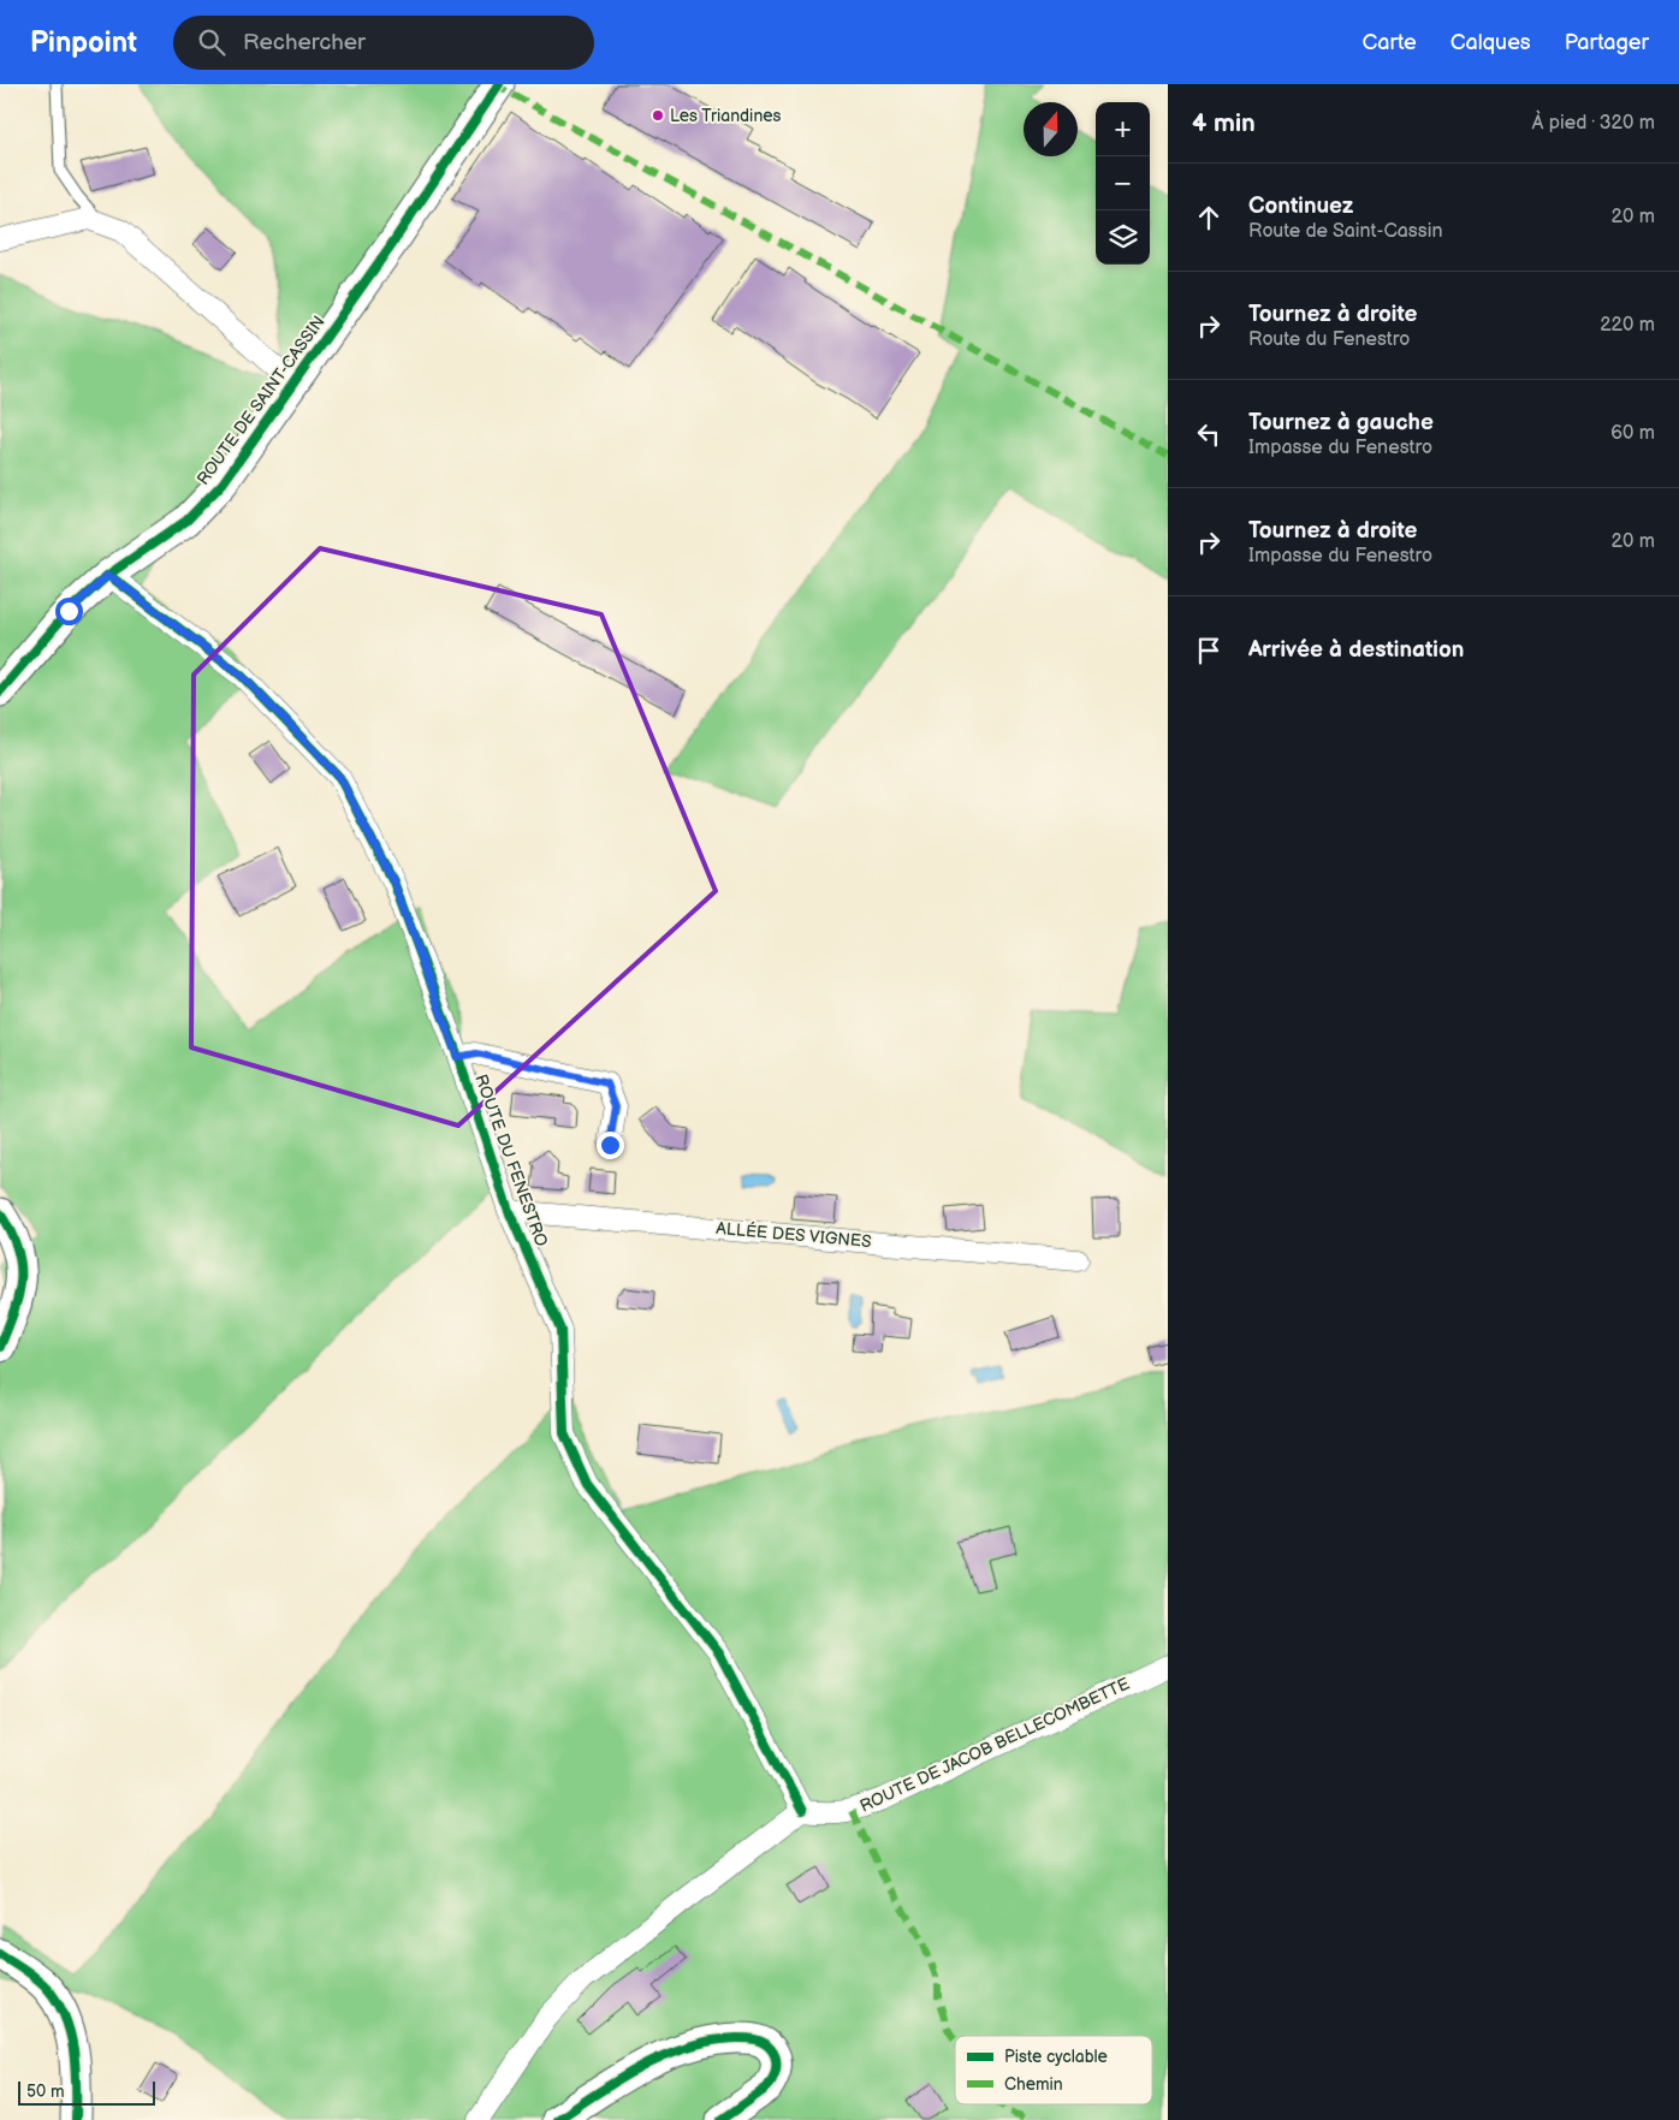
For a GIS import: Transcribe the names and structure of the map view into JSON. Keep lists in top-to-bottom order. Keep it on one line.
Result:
{"streets":{"street":["ROUTE DE SAINT-CASSIN","ROUTE DU FENESTRO","ALLÉE DES VIGNES","ROUTE DE JACOB BELLECOMBETTE"]},"crossings":[["ROUTE DE SAINT-CASSIN","ROUTE DU FENESTRO"],["ROUTE DU FENESTRO","ALLÉE DES VIGNES"],["ROUTE DU FENESTRO","ROUTE DE JACOB BELLECOMBETTE"]],"places":["Les Triandines"],"legend":["Piste cyclable","Chemin"],"scale_bar":"50 m","north":"top","page":{"header":"Pinpoint","search":"Rechercher","nav":["Carte","Calques","Partager"],"heading":["4 min","À pied · 320 m"],"map_buttons":["+","−"],"list":[["Continuez","Route de Saint-Cassin","20 m"],["Tournez à droite","Route du Fenestro","220 m"],["Tournez à gauche","Impasse du Fenestro","60 m"],["Tournez à droite","Impasse du Fenestro","20 m"],"Arrivée à destination"],"scale":"50 m"}}
